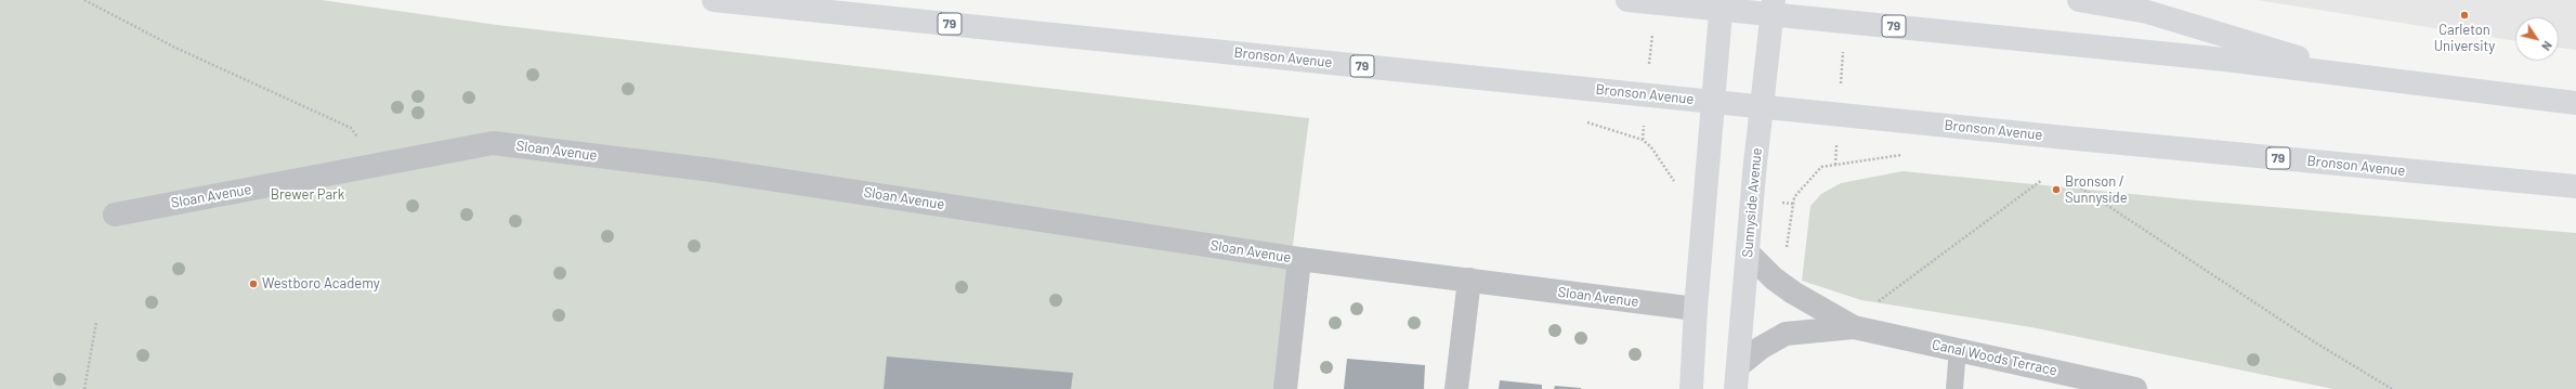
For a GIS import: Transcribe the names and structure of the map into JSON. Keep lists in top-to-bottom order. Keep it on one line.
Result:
{"streets":{"main road":["79","Bronson Avenue","Sunnyside Avenue"],"street":["Sloan Avenue","Canal Woods Terrace"]},"crossings":[["79","Sunnyside Avenue"],["Bronson Avenue","Sunnyside Avenue"],["Sunnyside Avenue","Canal Woods Terrace"]],"parks":["Brewer Park"],"places":["Carleton University","Bronson / Sunnyside","Westboro Academy"],"north":"bottom right"}
